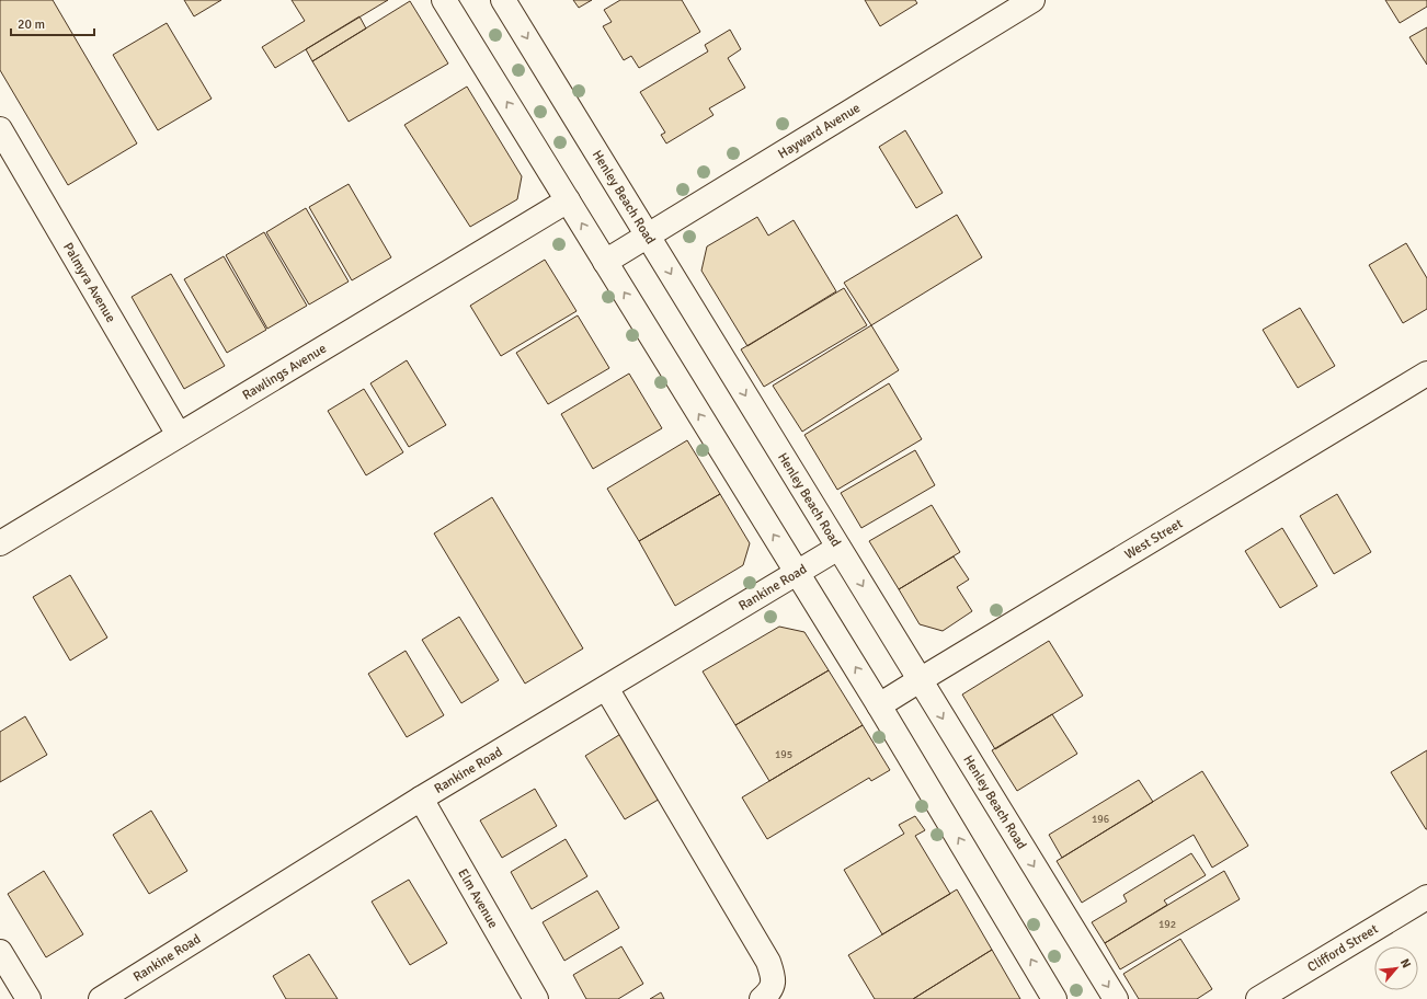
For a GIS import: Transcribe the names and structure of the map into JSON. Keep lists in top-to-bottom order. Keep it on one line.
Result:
{"streets":{"street":["Hayward Avenue","Henley Beach Road","Palmyra Avenue","Rawlings Avenue","West Street","Rankine Road","Elm Avenue","Clifford Street"]},"crossings":[["Hayward Avenue","Henley Beach Road"],["Henley Beach Road","West Street"],["Henley Beach Road","Rankine Road"],["Palmyra Avenue","Rawlings Avenue"],["Rankine Road","Elm Avenue"]],"house_numbers":["195","196","192"],"scale_bar":"20 m","north":"top right"}
